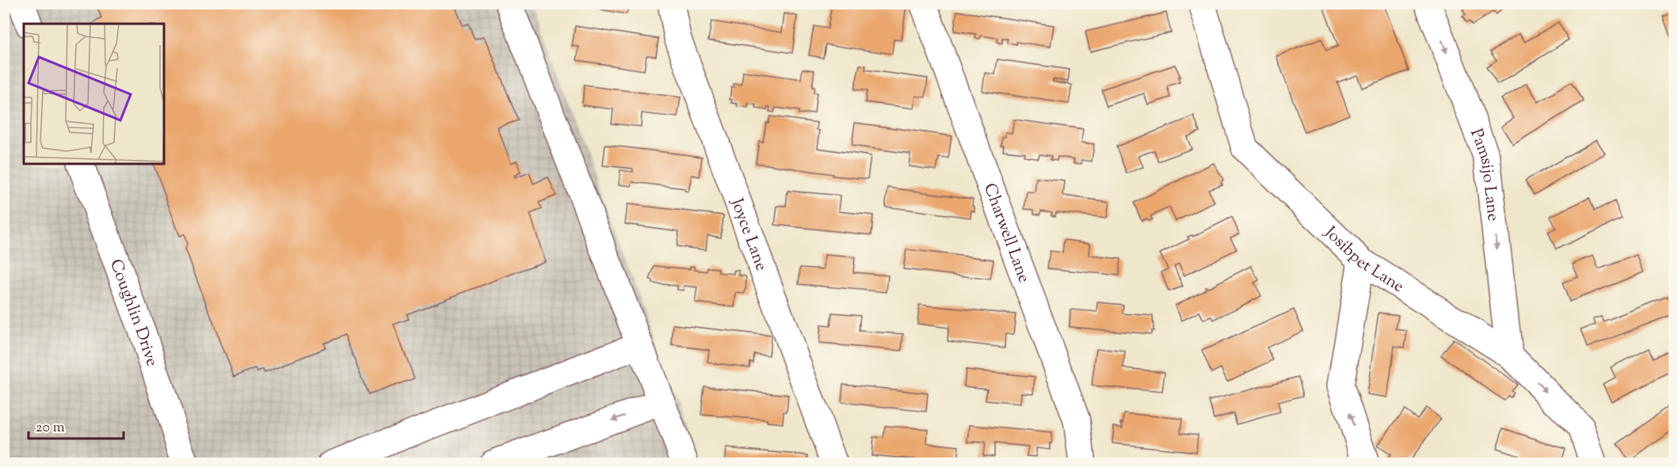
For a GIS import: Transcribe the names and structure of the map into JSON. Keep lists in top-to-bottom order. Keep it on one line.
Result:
{"streets":{"street":["Pamsijo Lane","Charwell Lane","Joyce Lane","Josibpet Lane","Coughlin Drive"]},"crossings":[["Pamsijo Lane","Josibpet Lane"]],"scale_bar":"20 m"}
